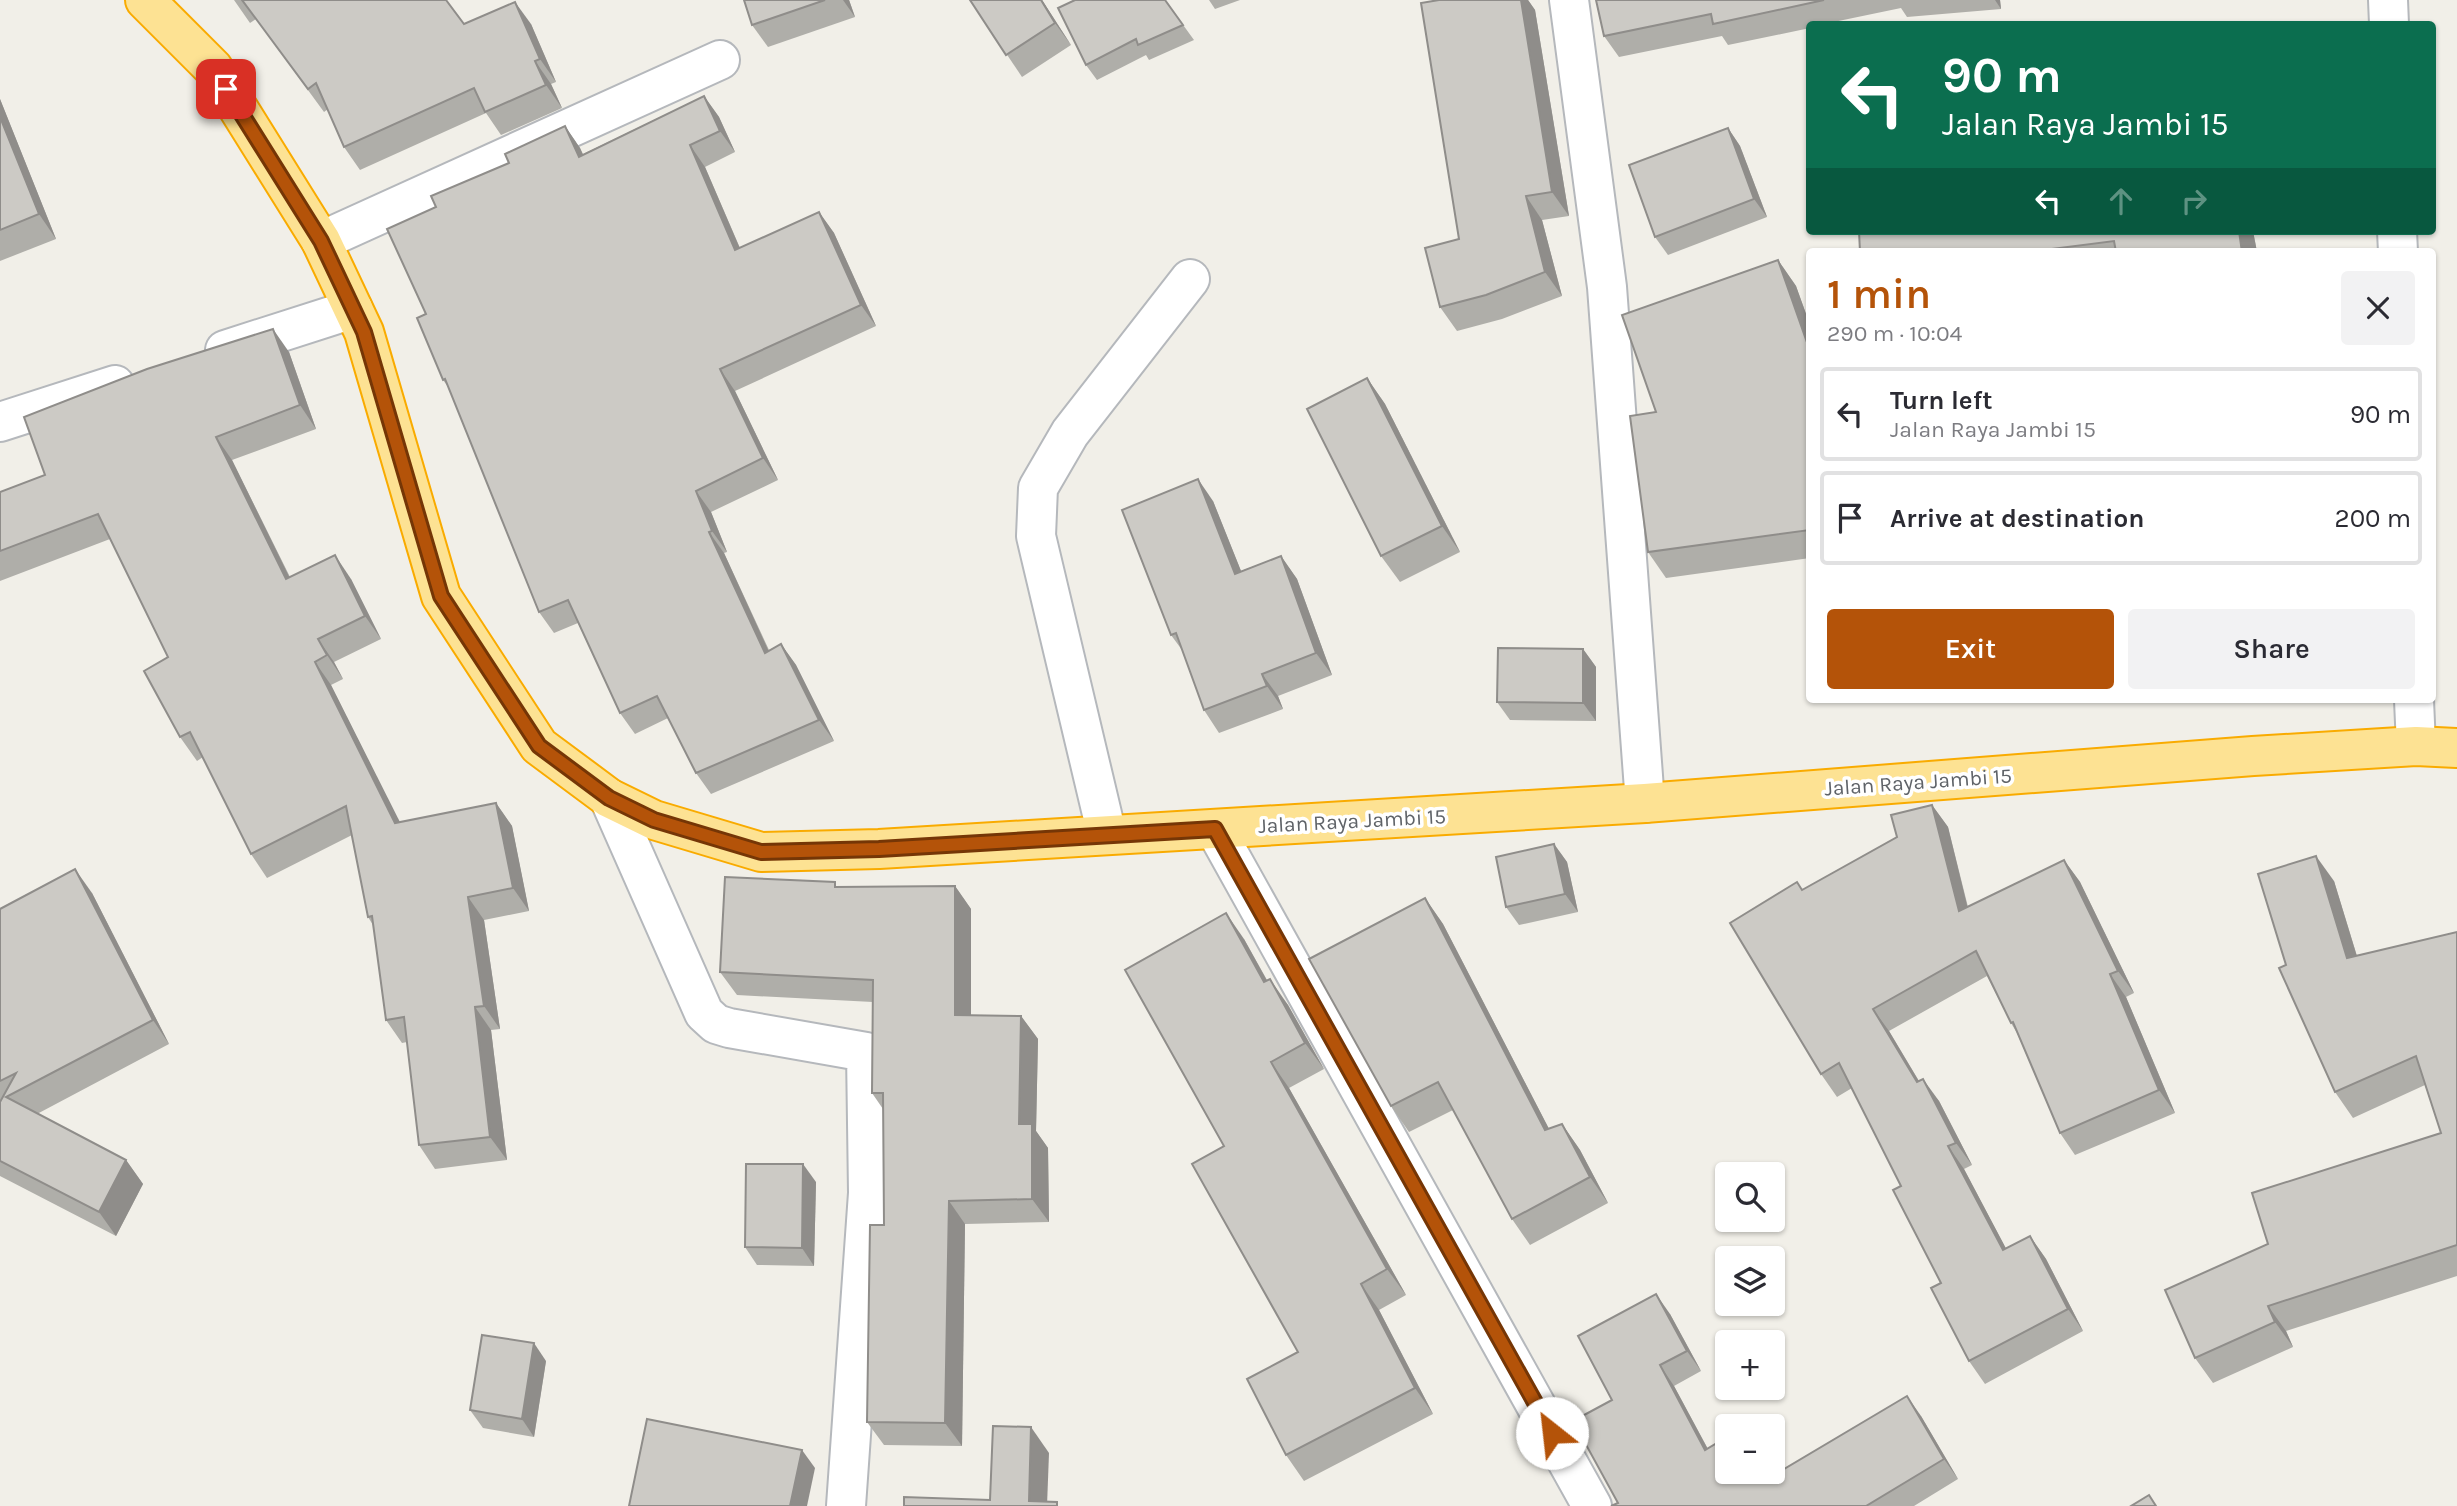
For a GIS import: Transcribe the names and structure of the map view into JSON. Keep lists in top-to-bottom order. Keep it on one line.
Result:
{"streets":{"highway":["Jalan Raya Jambi 15"]},"page":{"turn":["90 m","Jalan Raya Jambi 15"],"heading":["1 min","290 m · 10:04"],"list":[{"name":"Turn left","note":"Jalan Raya Jambi 15","value":"90 m"},{"name":"Arrive at destination","value":"200 m"}],"buttons":["Exit","Share"],"map_buttons":["+","−"]}}
